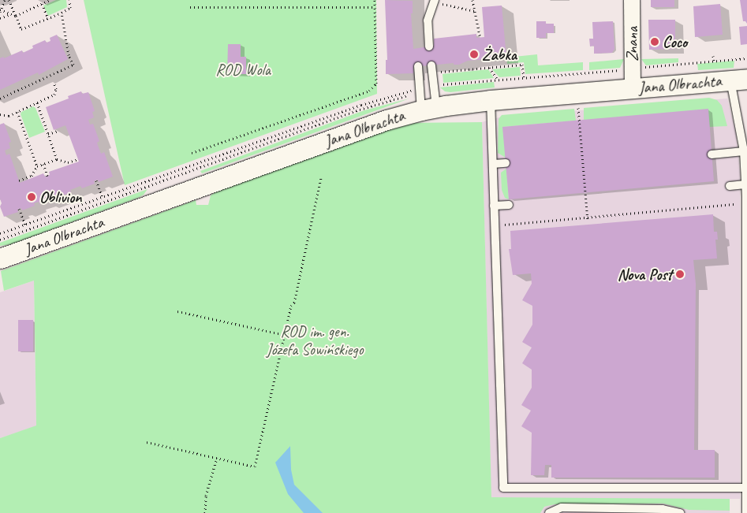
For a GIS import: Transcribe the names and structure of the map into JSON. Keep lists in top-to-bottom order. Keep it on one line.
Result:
{"streets":{"street":["Znana","Jana Olbrachta"]},"crossings":[["Znana","Jana Olbrachta"]],"parks":["ROD Wola","ROD im. gen. Józefa Sowińskiego"],"places":["Coco","Żabka","Oblivion","Nova Post"]}
